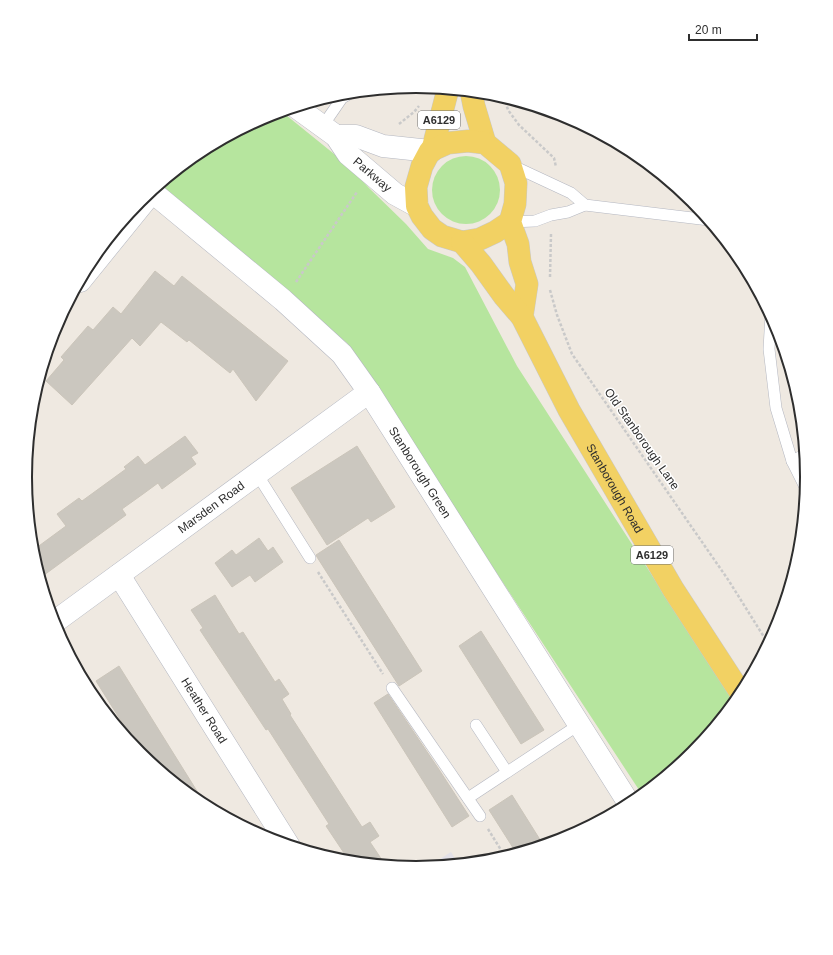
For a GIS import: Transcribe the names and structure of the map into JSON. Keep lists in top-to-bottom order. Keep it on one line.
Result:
{"streets":{"main road":["A6129","Stanborough Road"],"street":["Parkway","Stanborough Green","Marsden Road","Heather Road"],"path":["Old Stanborough Lane"]},"crossings":[["A6129","Parkway"],["A6129","Stanborough Road"],["Parkway","Stanborough Road"],["Stanborough Green","Marsden Road"],["Marsden Road","Heather Road"]],"scale_bar":"20 m"}
